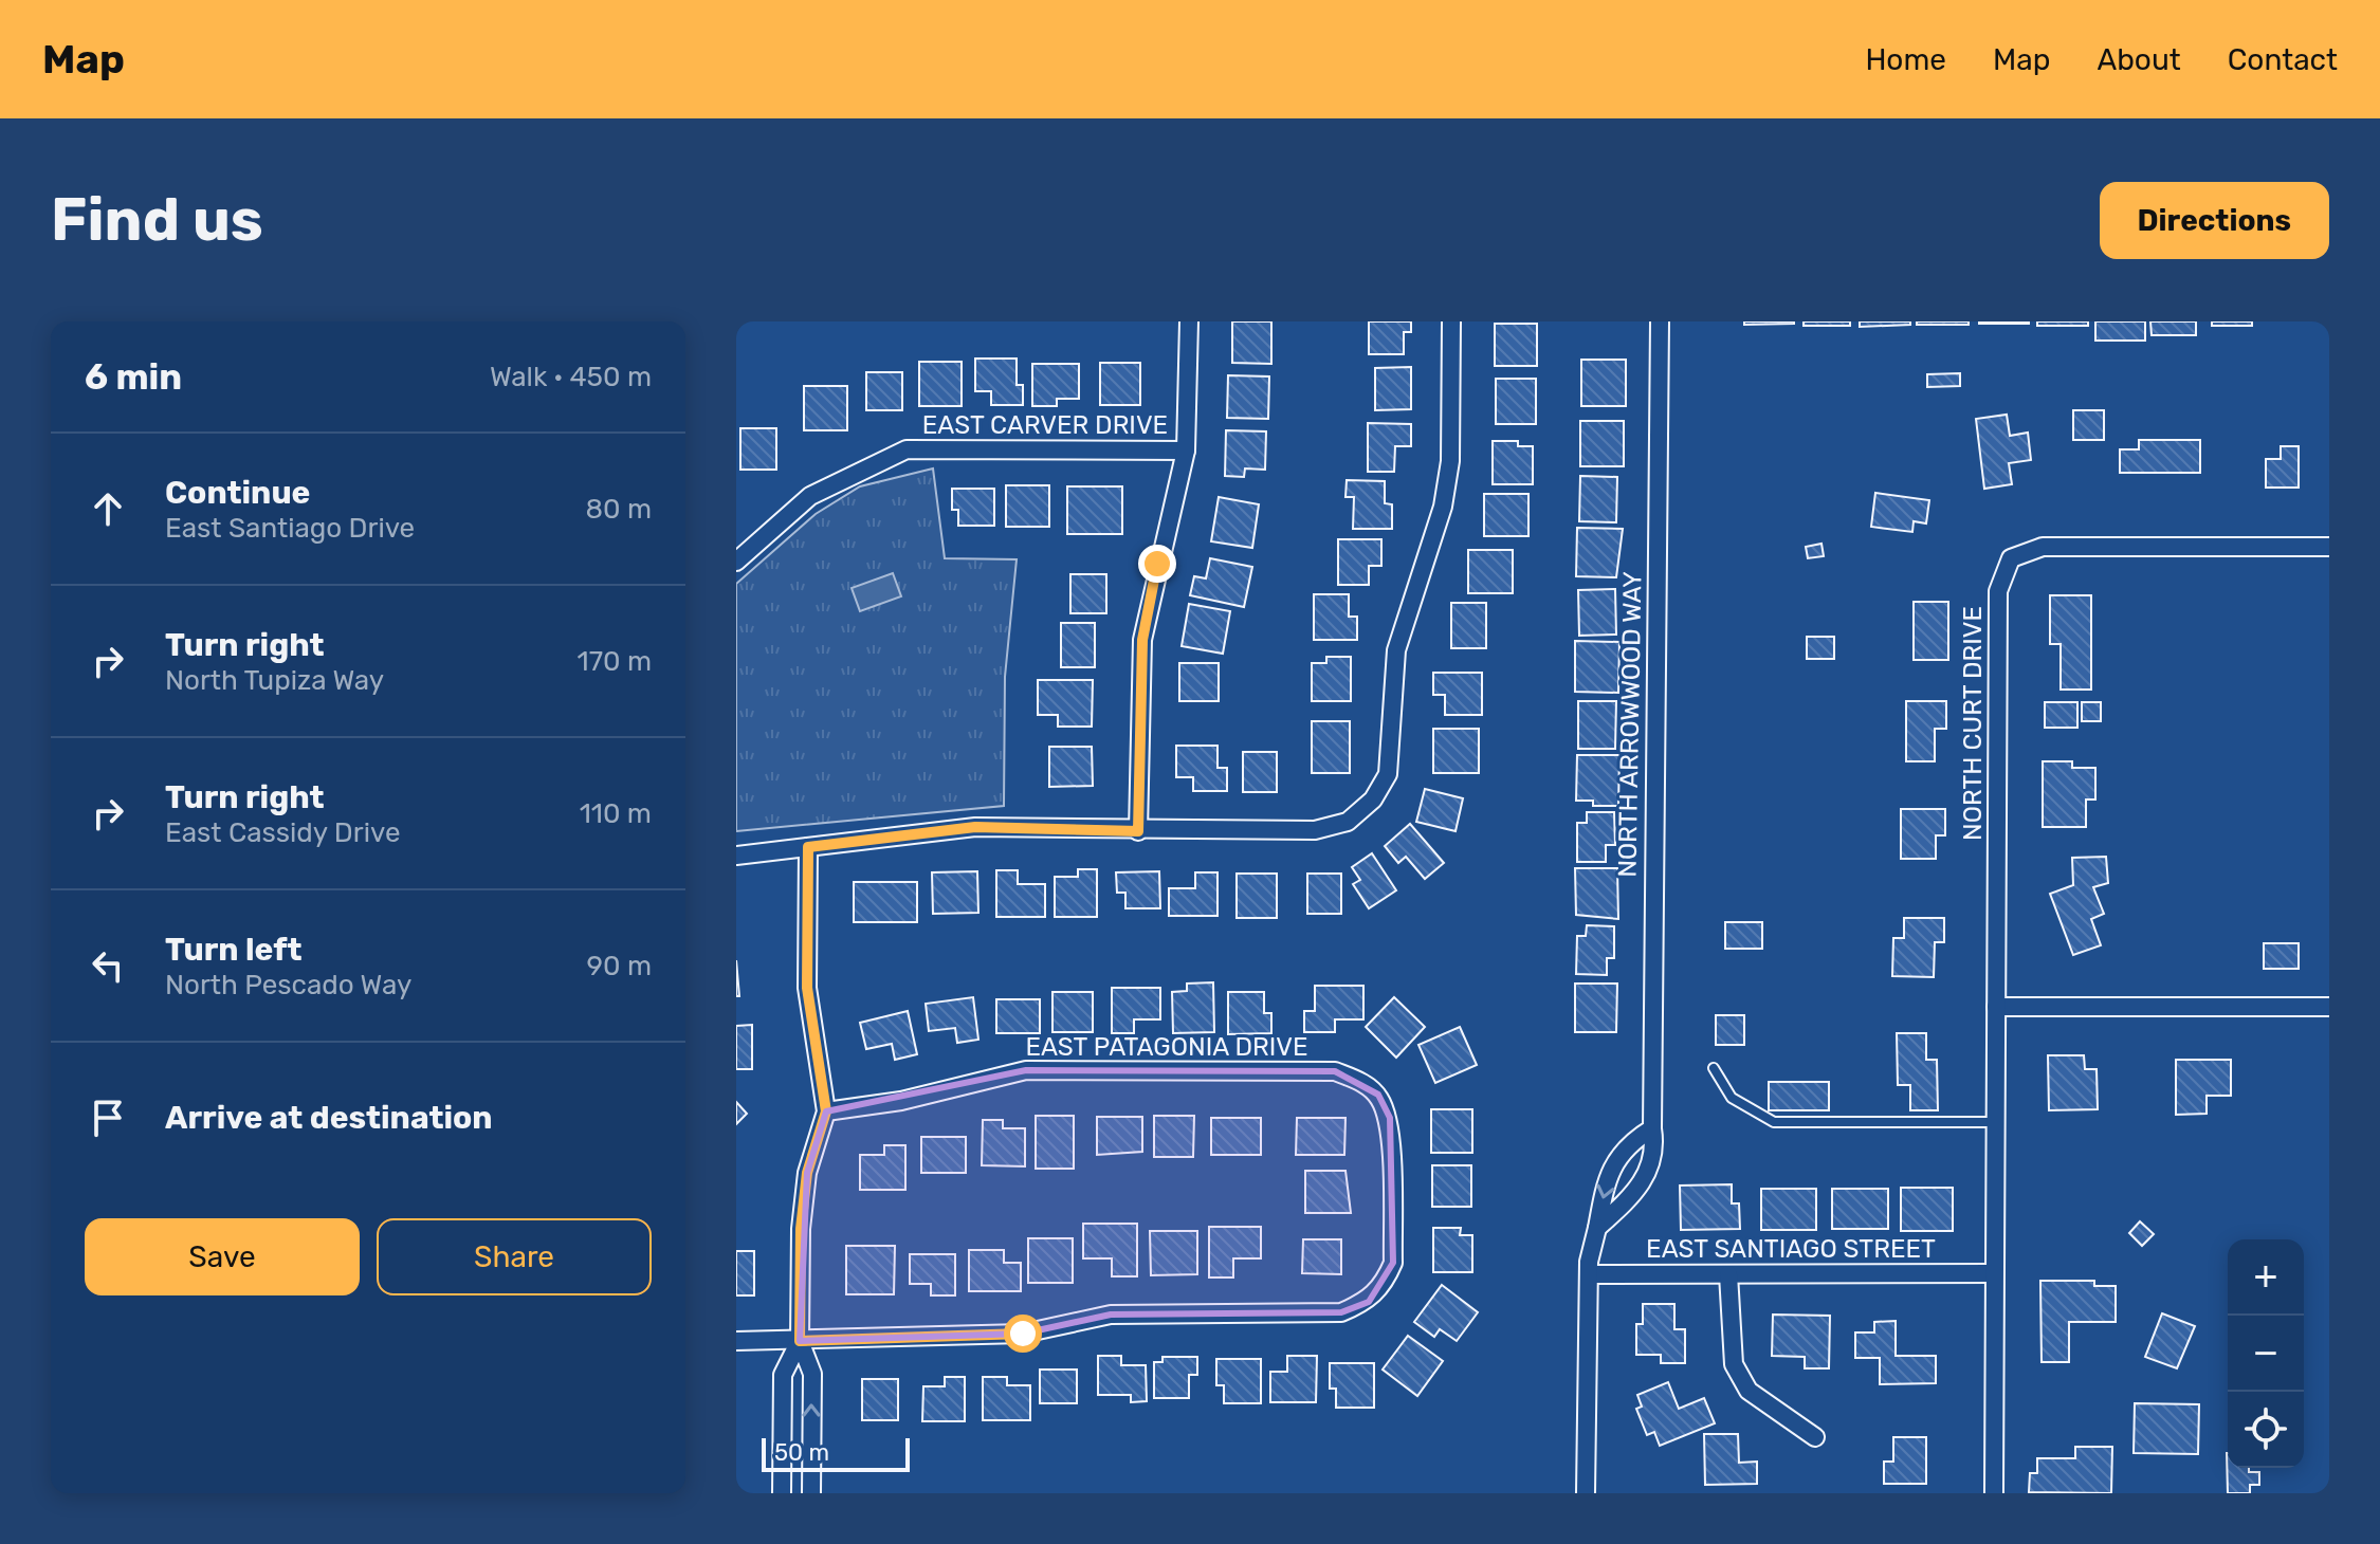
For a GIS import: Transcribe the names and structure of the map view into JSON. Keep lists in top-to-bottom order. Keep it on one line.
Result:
{"streets":{"street":["EAST CARVER DRIVE","NORTH CURT DRIVE","NORTH ARROWWOOD WAY","EAST PATAGONIA DRIVE","EAST SANTIAGO STREET"]},"crossings":[["NORTH CURT DRIVE","EAST SANTIAGO STREET"]],"scale_bar":"50 m","page":{"header":"Map","nav":["Home","Map","About","Contact"],"buttons":["Directions",["Save","Share"]],"title":"Find us","heading":["6 min","Walk · 450 m"],"list":[["Continue","East Santiago Drive","80 m"],["Turn right","North Tupiza Way","170 m"],["Turn right","East Cassidy Drive","110 m"],["Turn left","North Pescado Way","90 m"],"Arrive at destination"],"map_buttons":["+","−"],"scale":"50 m"}}
